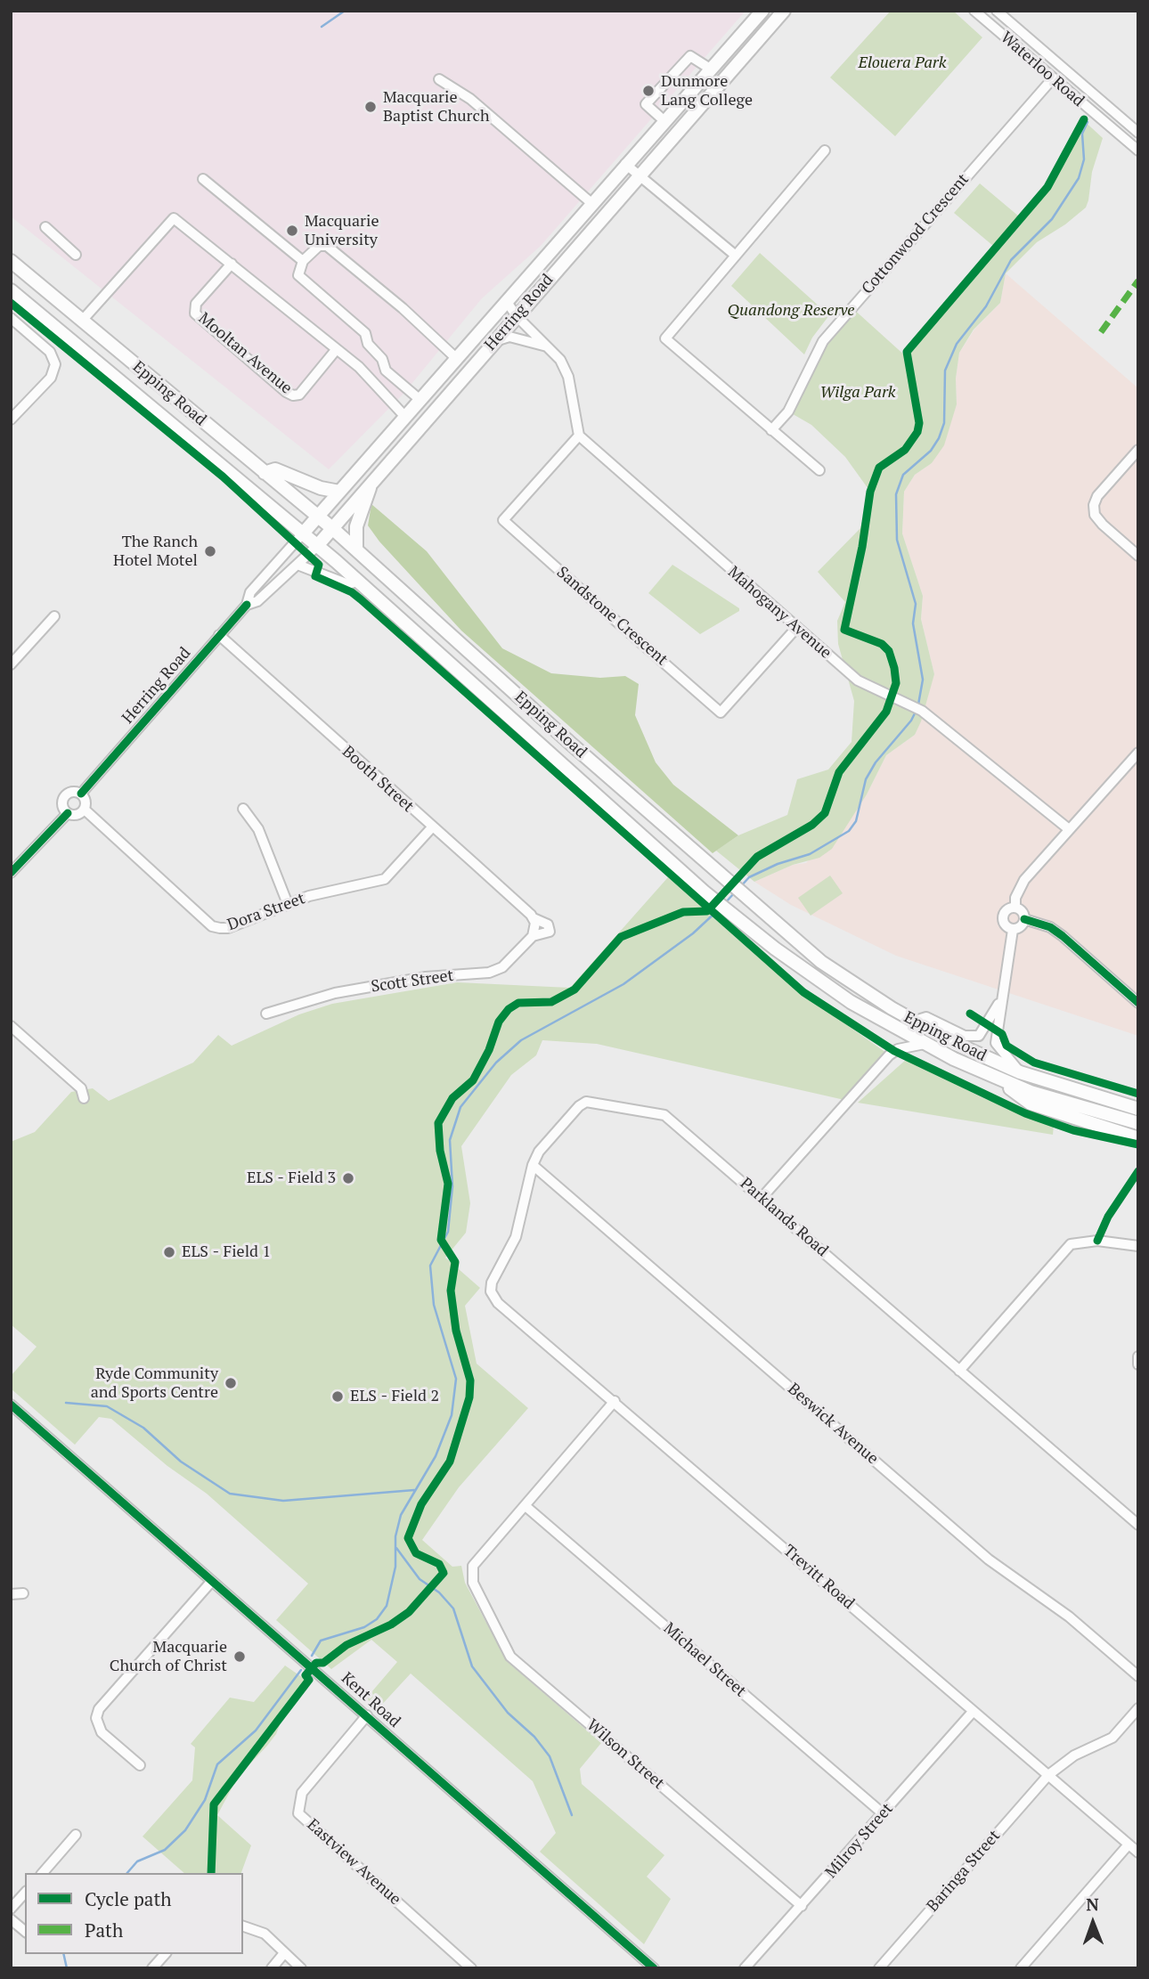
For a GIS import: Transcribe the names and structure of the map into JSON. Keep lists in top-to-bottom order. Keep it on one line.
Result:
{"streets":{"main road":["Herring Road","Epping Road"],"street":["Waterloo Road","Cottonwood Crescent","Mooltan Avenue","Mahogany Avenue","Sandstone Crescent","Booth Street","Dora Street","Scott Street","Parklands Road","Beswick Avenue","Trevitt Road","Michael Street","Kent Road","Wilson Street","Milroy Street","Eastview Avenue","Baringa Street"]},"crossings":[["Waterloo Road","Cottonwood Crescent"],["Herring Road","Epping Road"],["Herring Road","Booth Street"],["Herring Road","Dora Street"],["Mahogany Avenue","Sandstone Crescent"],["Booth Street","Dora Street"],["Booth Street","Scott Street"],["Parklands Road","Beswick Avenue"],["Parklands Road","Trevitt Road"],["Trevitt Road","Milroy Street"],["Trevitt Road","Baringa Street"],["Michael Street","Wilson Street"],["Michael Street","Milroy Street"],["Kent Road","Eastview Avenue"],["Wilson Street","Milroy Street"]],"parks":["Elouera Park","Quandong Reserve","Wilga Park"],"places":["Dunmore Lang College","Macquarie Baptist Church","Macquarie University","The Ranch Hotel Motel","ELS - Field 3","ELS - Field 1","Ryde Community and Sports Centre","ELS - Field 2","Macquarie Church of Christ"],"legend":["Cycle path","Path"],"north":"top"}
